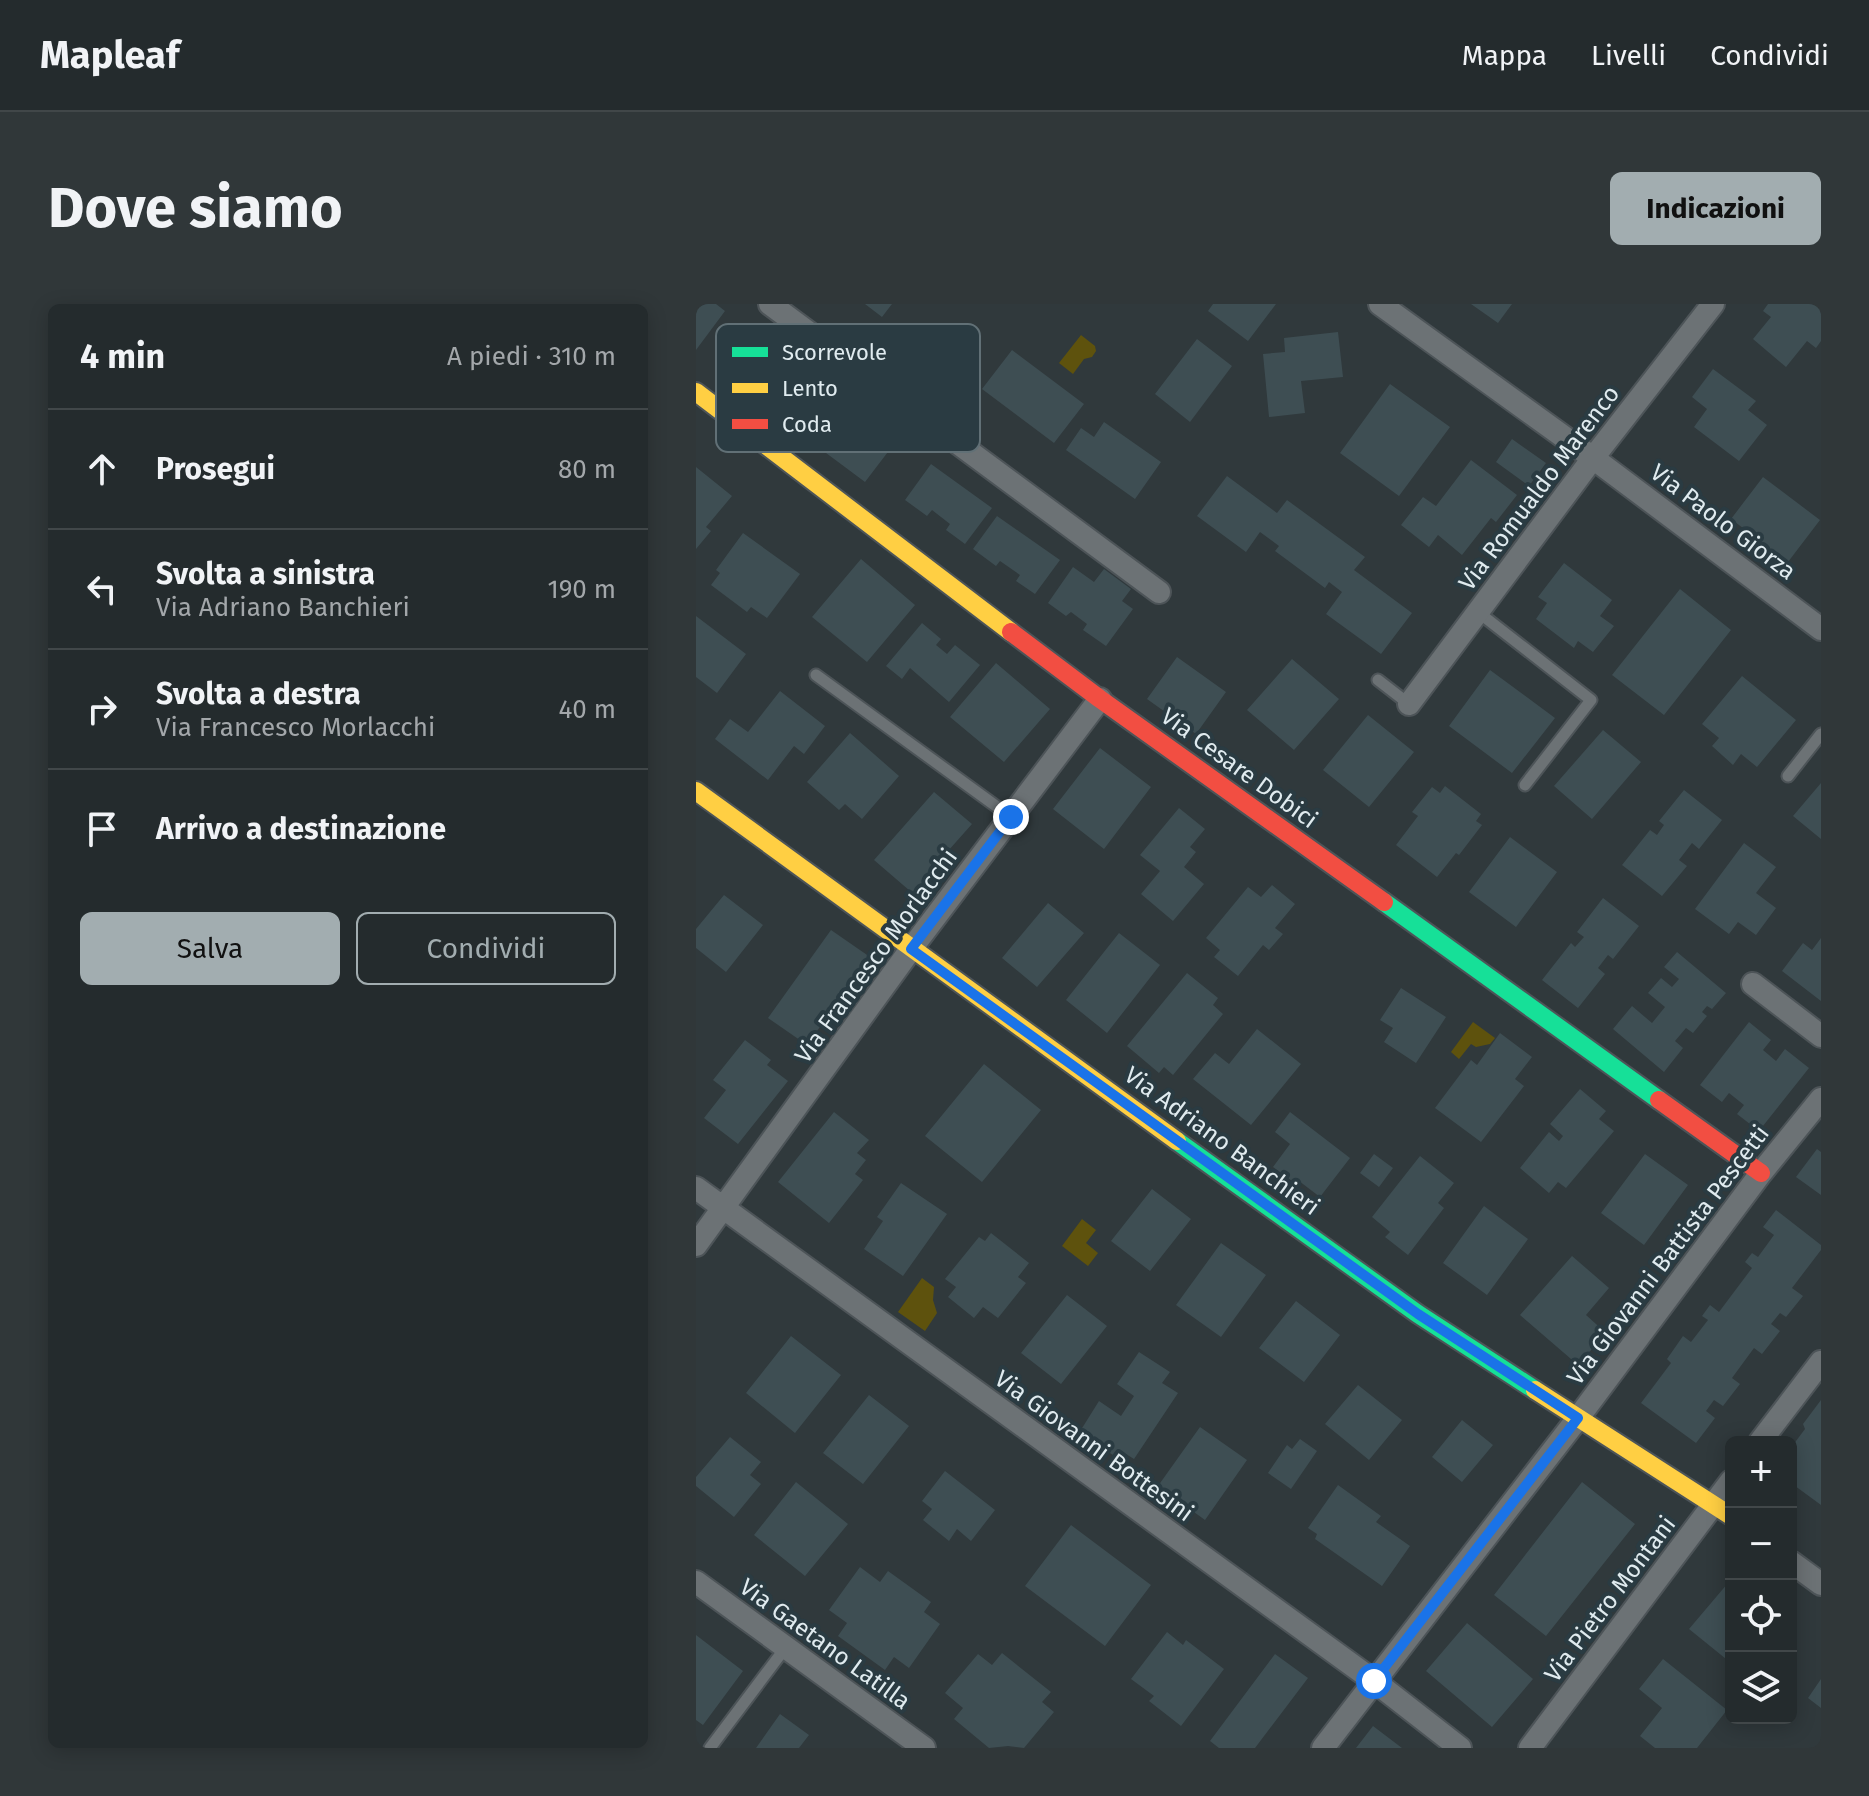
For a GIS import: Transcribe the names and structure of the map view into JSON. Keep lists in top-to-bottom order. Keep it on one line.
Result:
{"streets":{"street":["Via Romualdo Marenco","Via Paolo Giorza","Via Cesare Dobici","Via Francesco Morlacchi","Via Adriano Banchieri","Via Giovanni Battista Pescetti","Via Giovanni Bottesini","Via Pietro Montani","Via Gaetano Latilla"]},"crossings":[["Via Romualdo Marenco","Via Paolo Giorza"],["Via Cesare Dobici","Via Francesco Morlacchi"],["Via Cesare Dobici","Via Giovanni Battista Pescetti"],["Via Francesco Morlacchi","Via Adriano Banchieri"],["Via Francesco Morlacchi","Via Giovanni Bottesini"],["Via Adriano Banchieri","Via Giovanni Battista Pescetti"],["Via Adriano Banchieri","Via Pietro Montani"],["Via Giovanni Battista Pescetti","Via Giovanni Bottesini"]],"legend":["Scorrevole","Lento","Coda"],"page":{"header":"Mapleaf","nav":["Mappa","Livelli","Condividi"],"buttons":["Indicazioni",["Salva","Condividi"]],"title":"Dove siamo","heading":["4 min","A piedi · 310 m"],"list":[["Prosegui","80 m"],["Svolta a sinistra","Via Adriano Banchieri","190 m"],["Svolta a destra","Via Francesco Morlacchi","40 m"],"Arrivo a destinazione"],"map_buttons":["+","−"]}}
